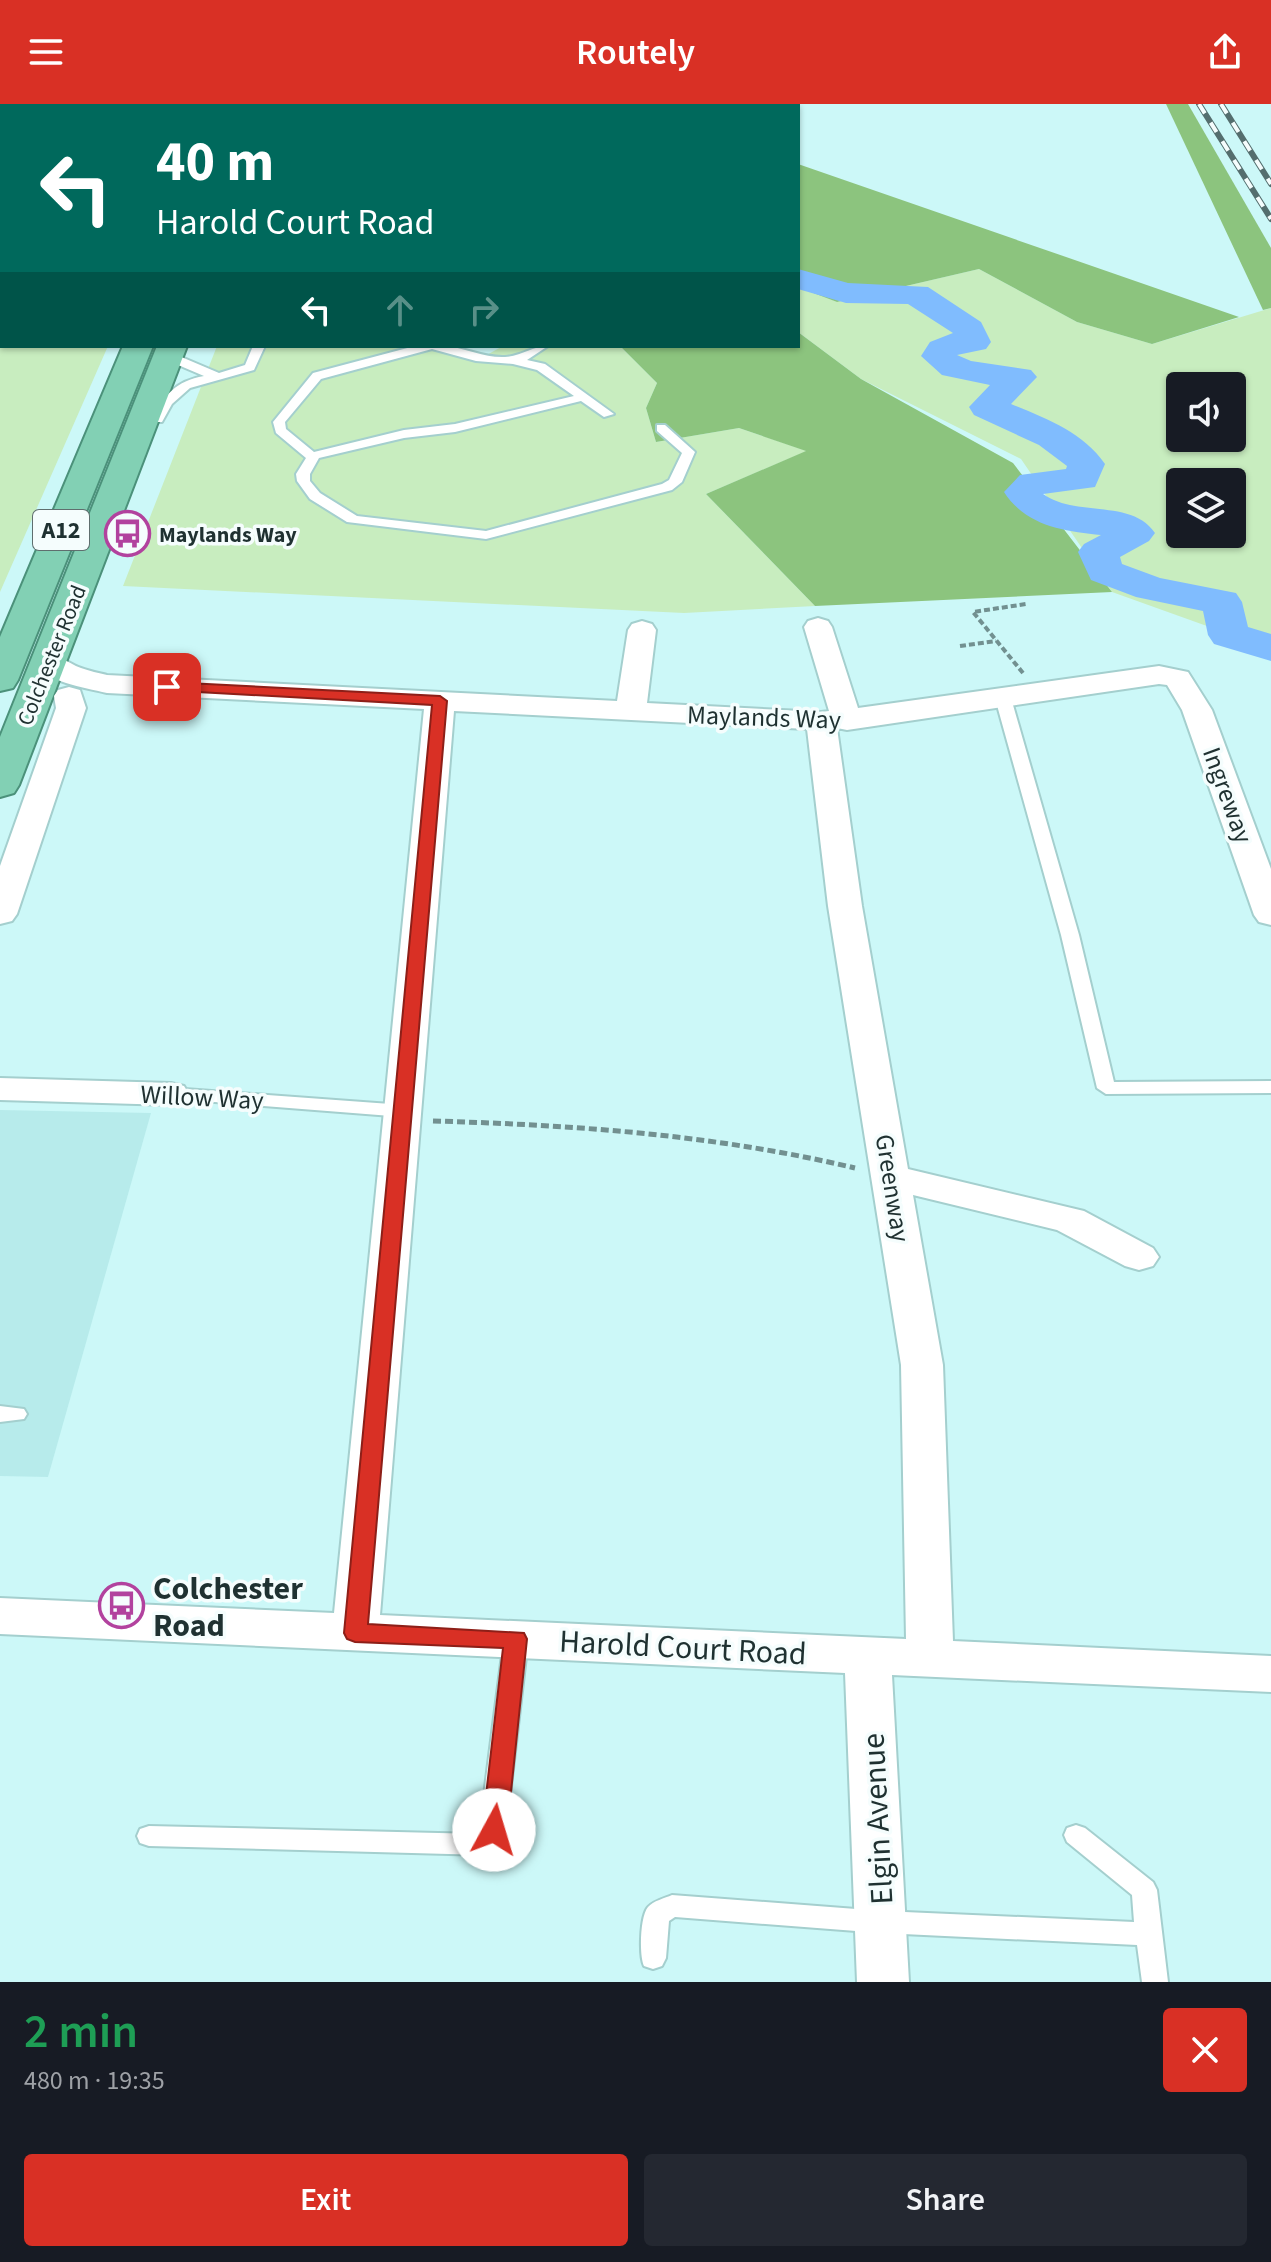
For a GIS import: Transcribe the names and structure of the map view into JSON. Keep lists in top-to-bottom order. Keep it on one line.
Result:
{"streets":{"highway":["A12","Colchester Road"],"street":["Maylands Way","Ingreway","Willow Way","Greenway","Harold Court Road","Elgin Avenue"]},"crossings":[["Colchester Road","Maylands Way"],["Maylands Way","Ingreway"],["Maylands Way","Greenway"],["Greenway","Harold Court Road"],["Harold Court Road","Elgin Avenue"]],"places":{"bus stop":["Maylands Way","Colchester Road"]},"page":{"header":"Routely","turn":["40 m","Harold Court Road"],"heading":["2 min","480 m · 19:35"],"buttons":["Exit","Share"]}}
